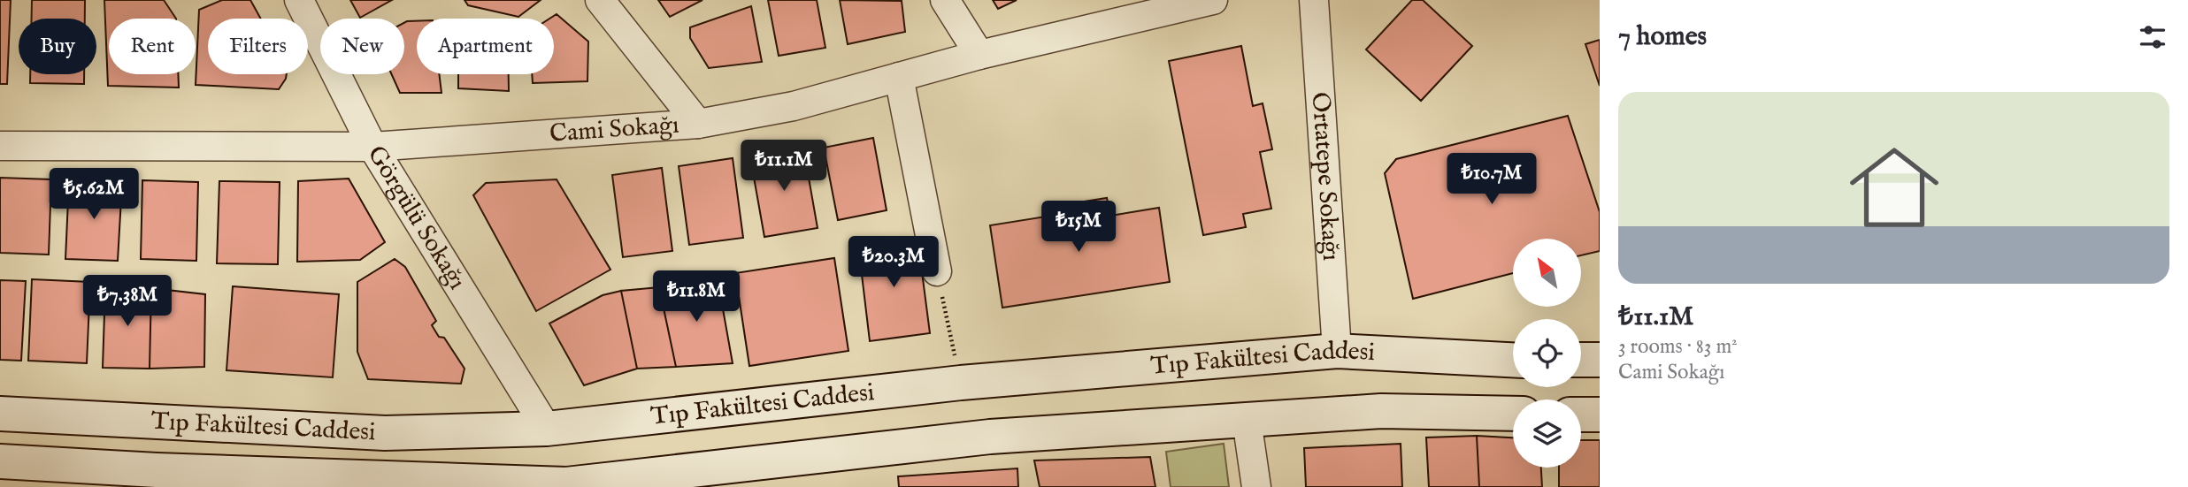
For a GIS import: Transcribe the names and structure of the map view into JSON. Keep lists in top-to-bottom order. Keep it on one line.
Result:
{"streets":{"main road":["Tıp Fakültesi Caddesi"],"street":["Cami Sokağı","Ortatepe Sokağı","Görgülü Sokağı"]},"crossings":[["Cami Sokağı","Görgülü Sokağı"],["Ortatepe Sokağı","Tıp Fakültesi Caddesi"],["Görgülü Sokağı","Tıp Fakültesi Caddesi"]],"north":"top left","page":{"heading":"7 homes","chip":["Buy","Rent","Filters","New","Apartment"],"list":[{"name":"₺11.1M","note":"3 rooms · 83 m² · Cami Sokağı"}],"price":["₺11.1M","₺10.7M","₺5.62M","₺15M","₺20.3M","₺11.8M","₺7.38M"]}}
